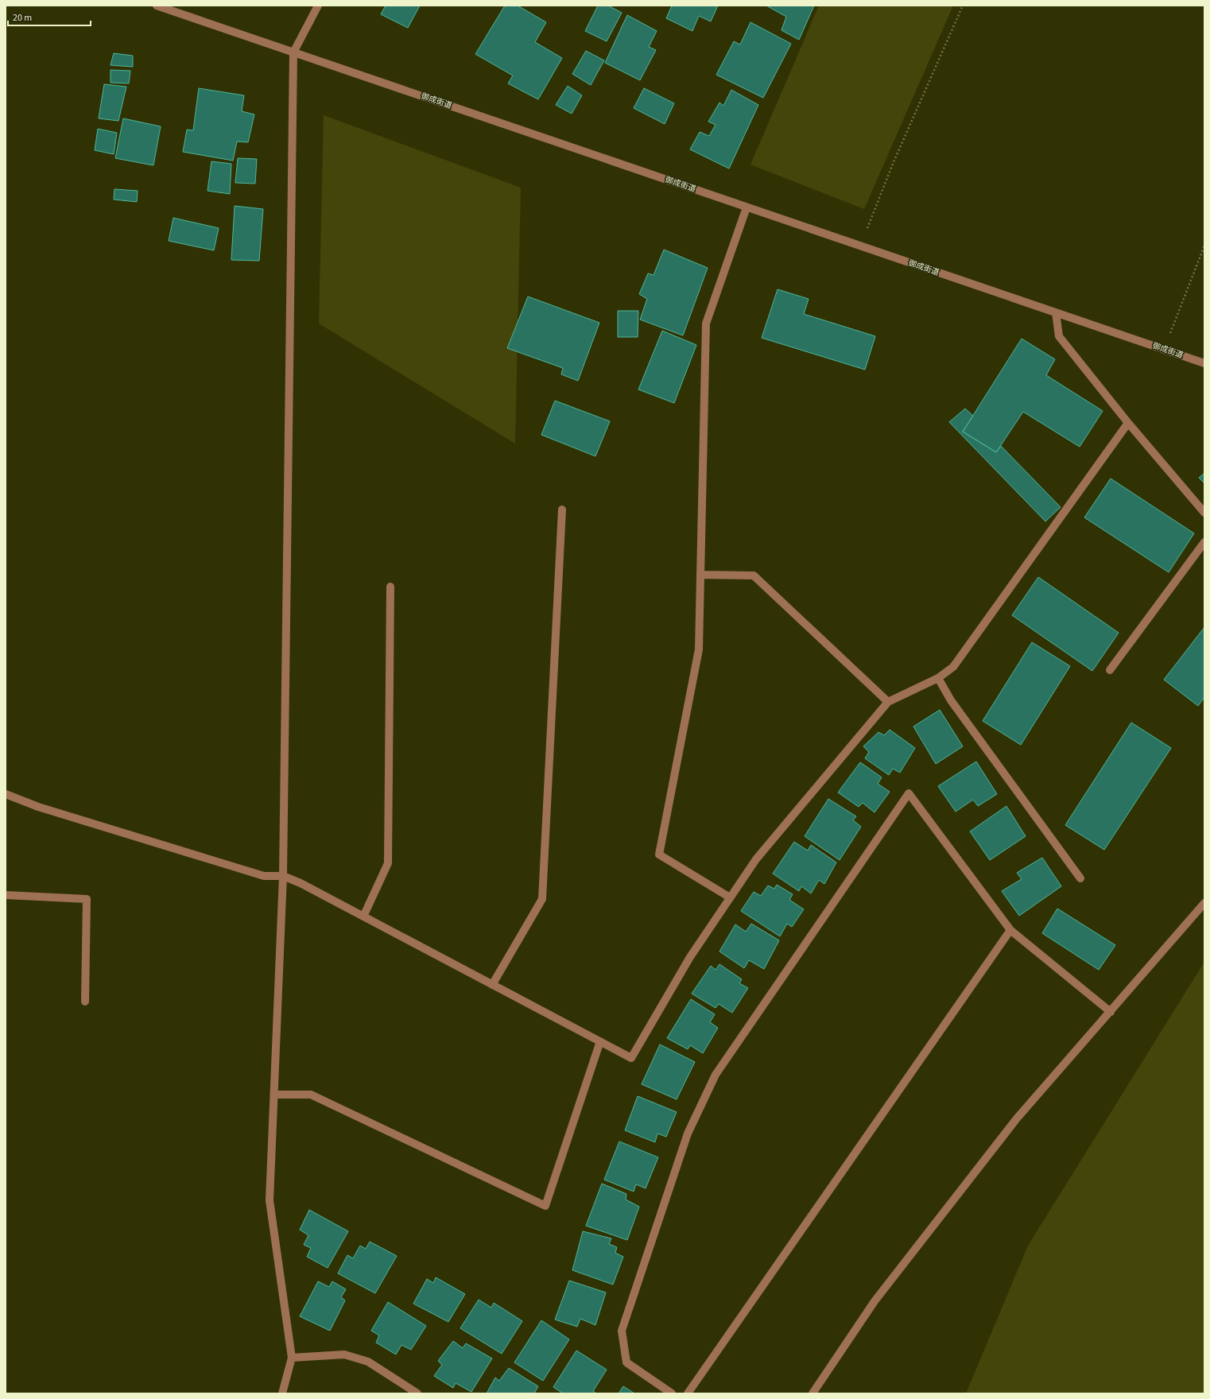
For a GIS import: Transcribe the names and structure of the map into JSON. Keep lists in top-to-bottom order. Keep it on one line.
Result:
{"streets":{"street":["御成街道"]},"scale_bar":"20 m"}
